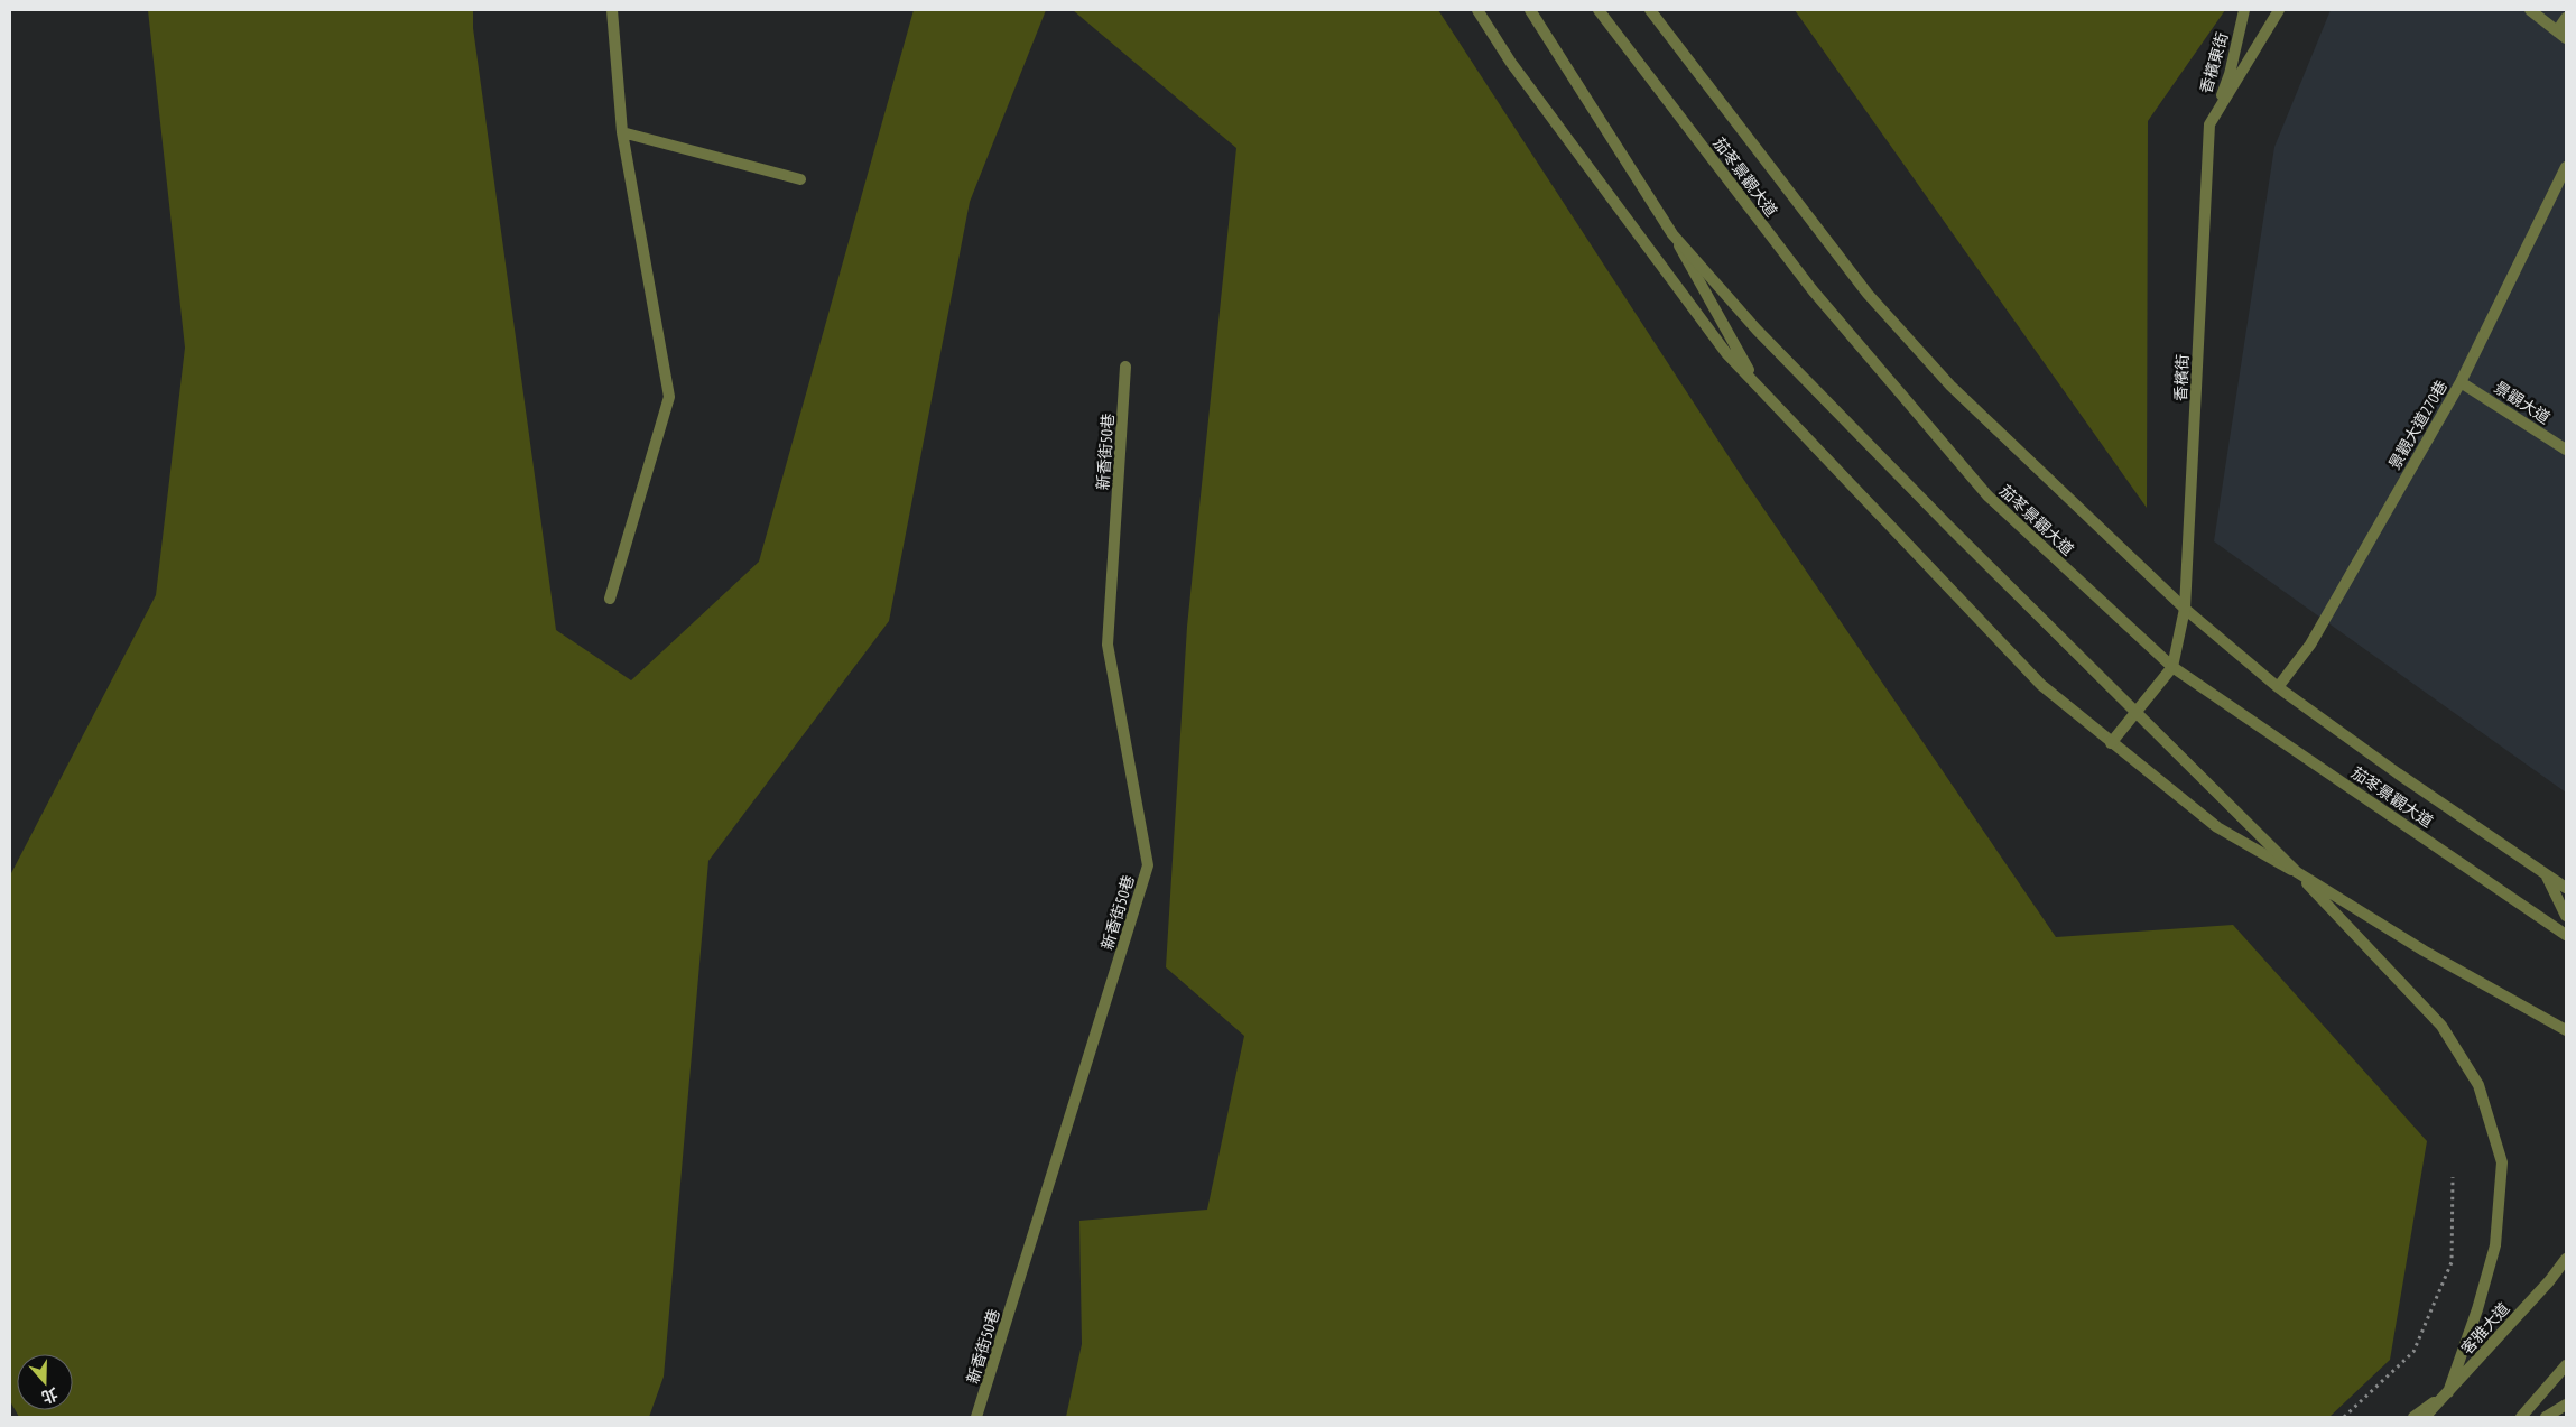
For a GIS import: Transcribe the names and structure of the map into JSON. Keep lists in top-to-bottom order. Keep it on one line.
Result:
{"streets":{"street":["香檳東街","茄苳景觀大道","香檳街","景觀大道","景觀大道270巷","新香街50巷","客雅大道"]},"crossings":[["香檳東街","香檳街"],["茄苳景觀大道","香檳街"],["茄苳景觀大道","景觀大道270巷"],["景觀大道","景觀大道270巷"]],"north":"bottom"}
